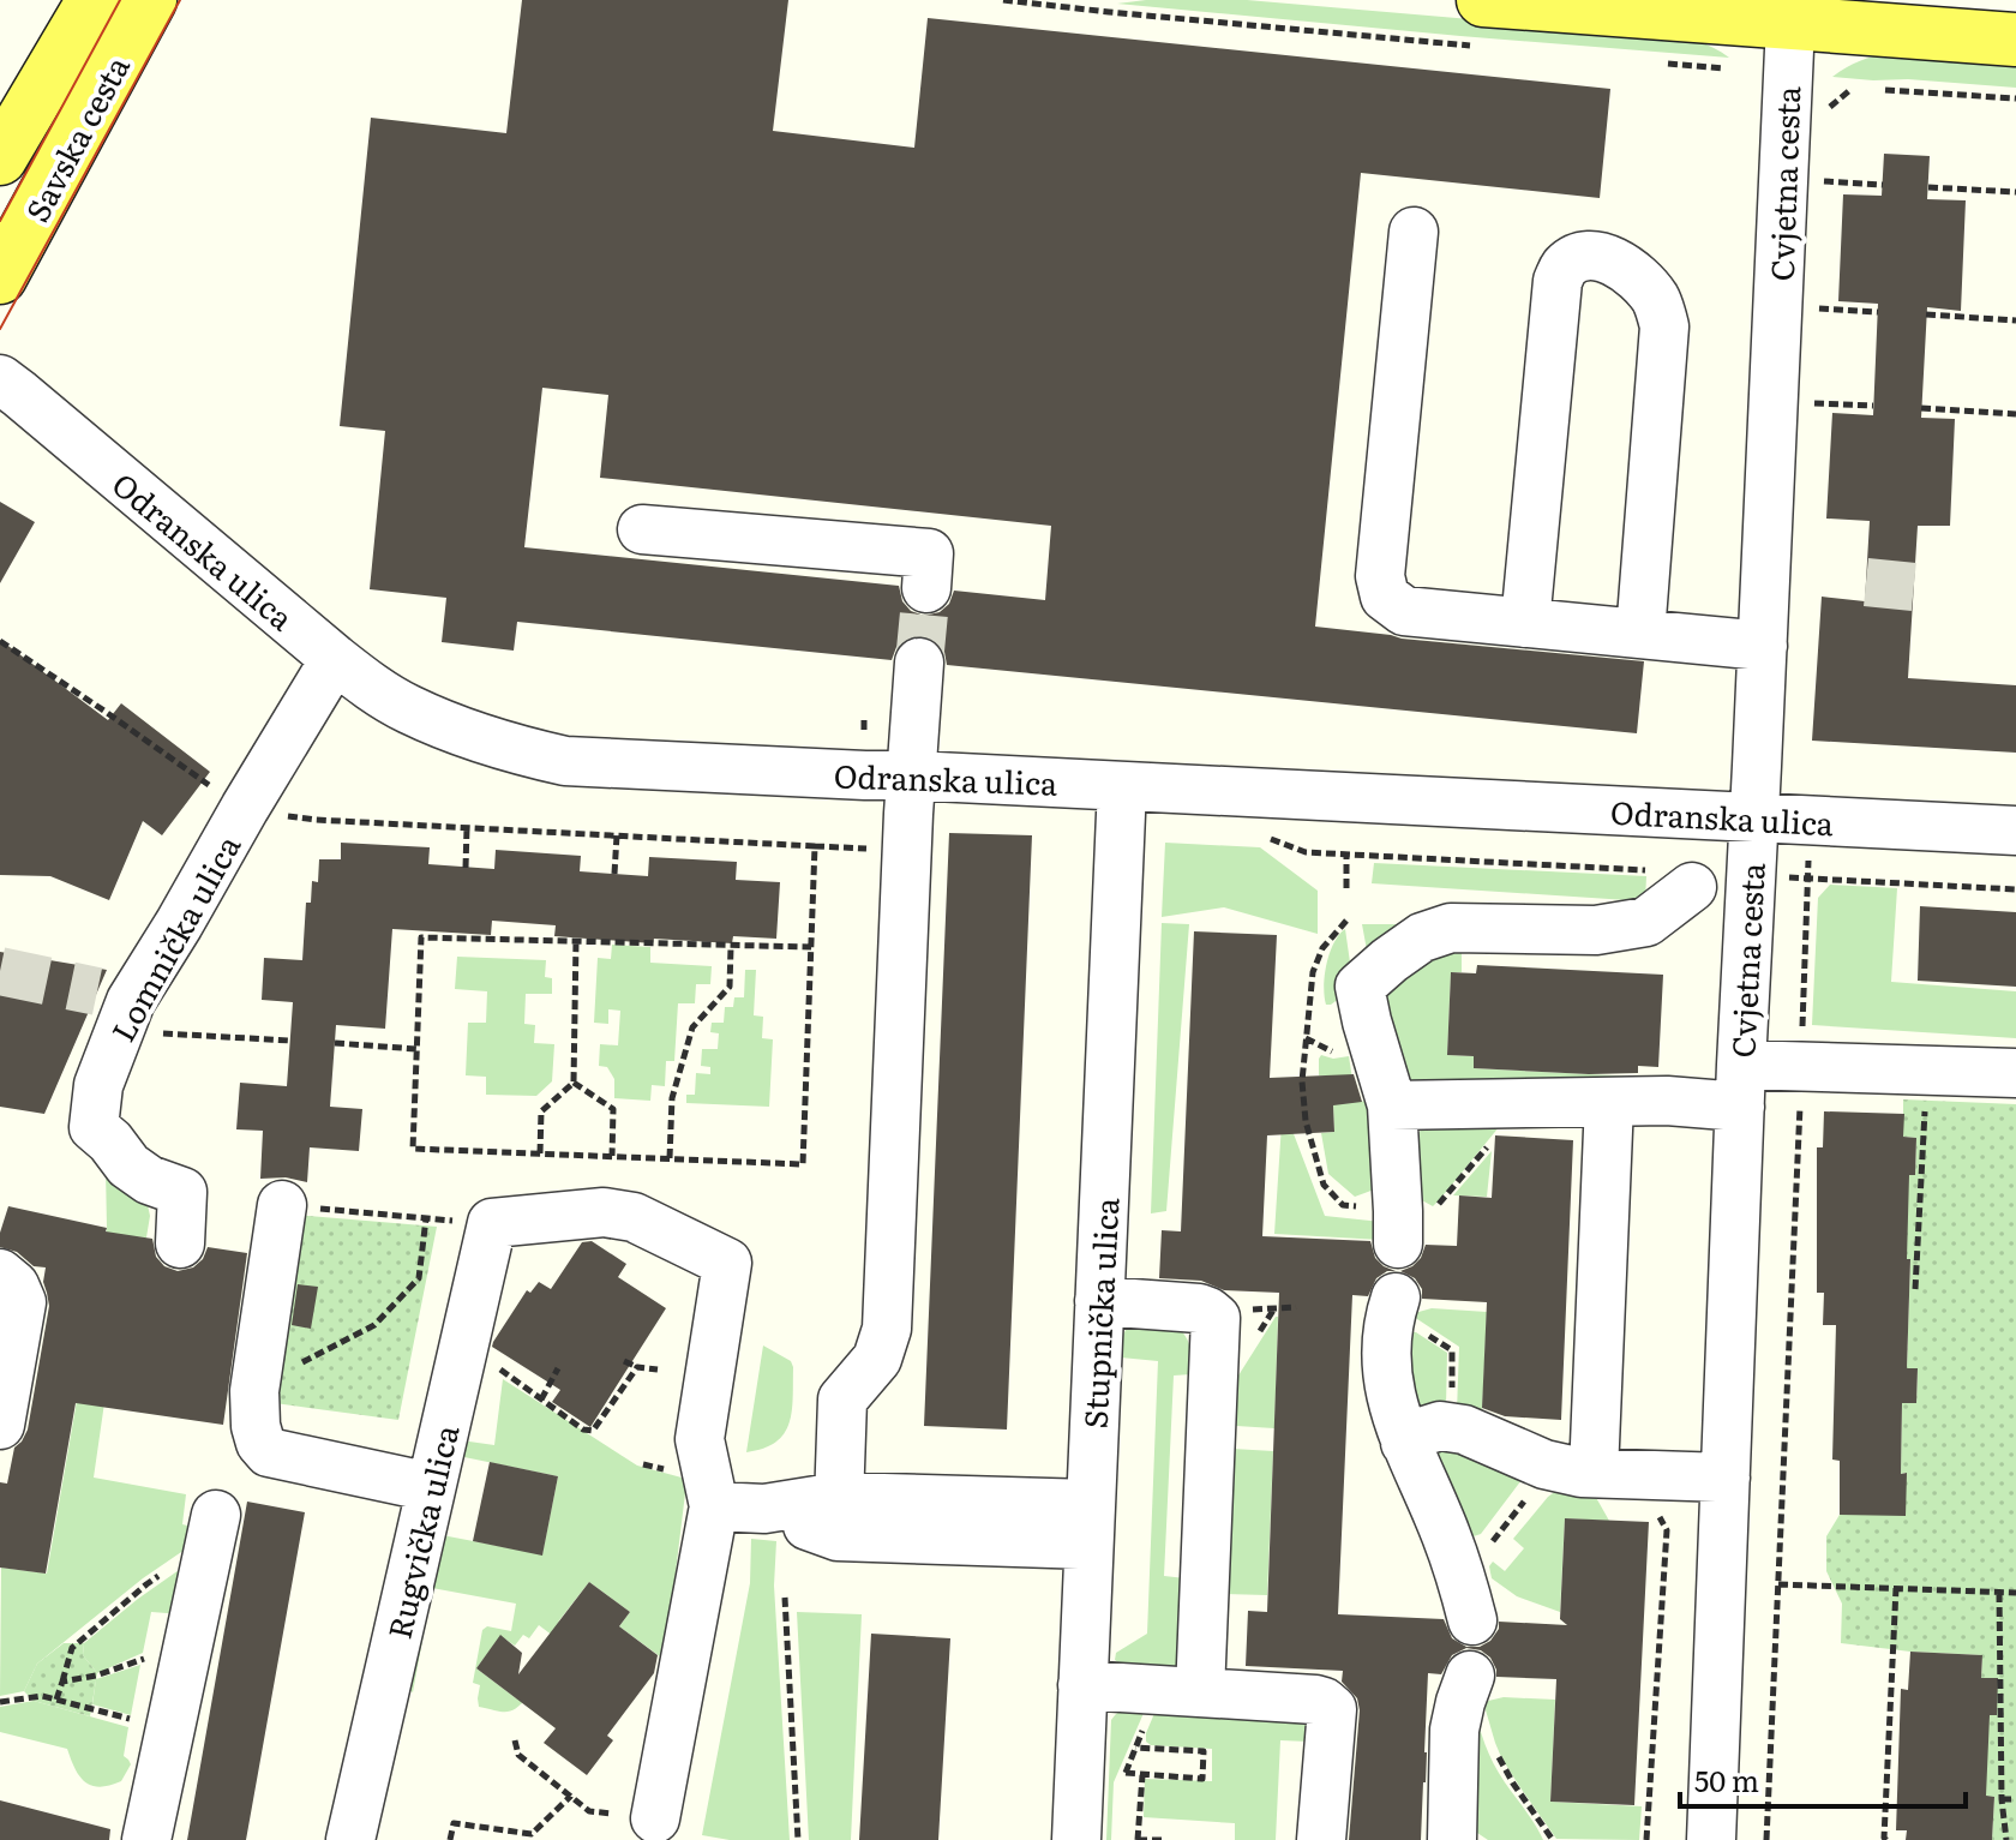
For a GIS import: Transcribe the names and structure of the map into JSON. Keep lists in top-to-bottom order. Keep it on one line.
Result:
{"streets":{"main road":["Savska cesta"],"street":["Cvjetna cesta","Odranska ulica","Lomnička ulica","Stupnička ulica","Rugvička ulica"]},"crossings":[["Cvjetna cesta","Odranska ulica"],["Odranska ulica","Lomnička ulica"],["Odranska ulica","Stupnička ulica"]],"scale_bar":"50 m"}
